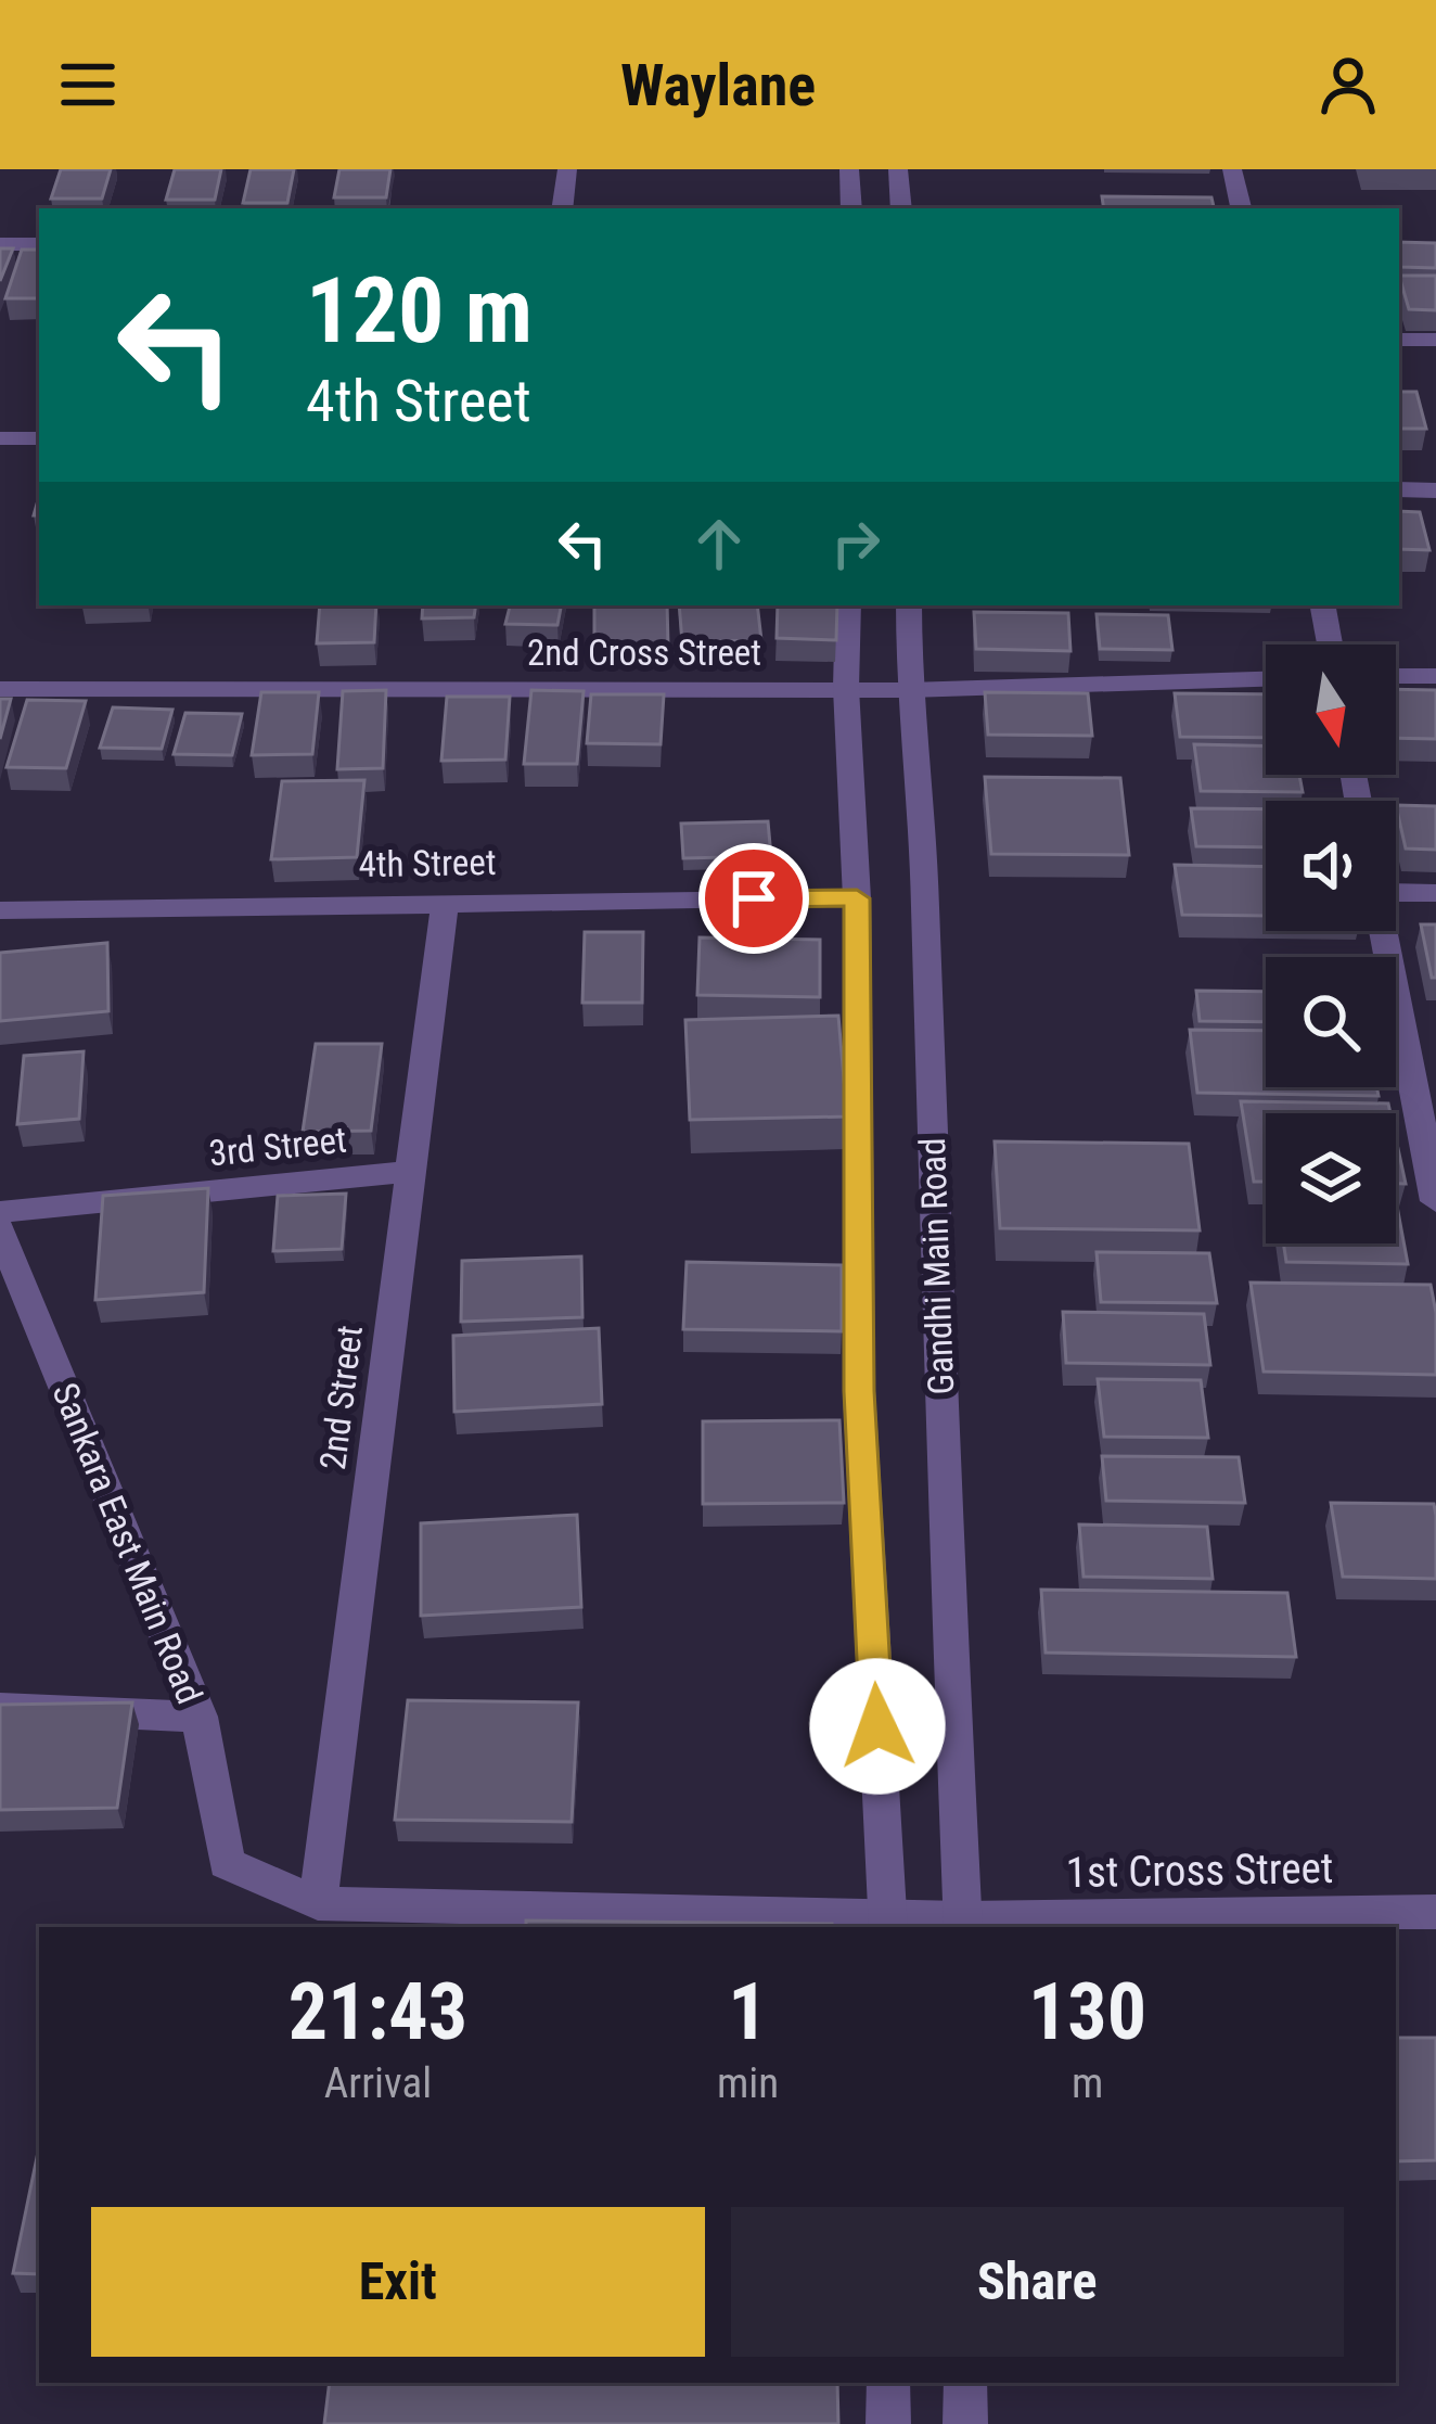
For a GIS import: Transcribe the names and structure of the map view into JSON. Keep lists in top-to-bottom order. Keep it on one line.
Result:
{"streets":{"street":["2nd Cross Street","4th Street","3rd Street","Gandhi Main Road","2nd Street","Sankara East Main Road","1st Cross Street"]},"crossings":[["2nd Cross Street","Gandhi Main Road"],["4th Street","Gandhi Main Road"],["4th Street","2nd Street"],["3rd Street","2nd Street"],["Gandhi Main Road","1st Cross Street"],["2nd Street","Sankara East Main Road"]],"north":"bottom","page":{"header":"Waylane","turn":["120 m","4th Street"],"eta":["21:43","Arrival","1","min","130","m"],"buttons":["Exit","Share"]}}
